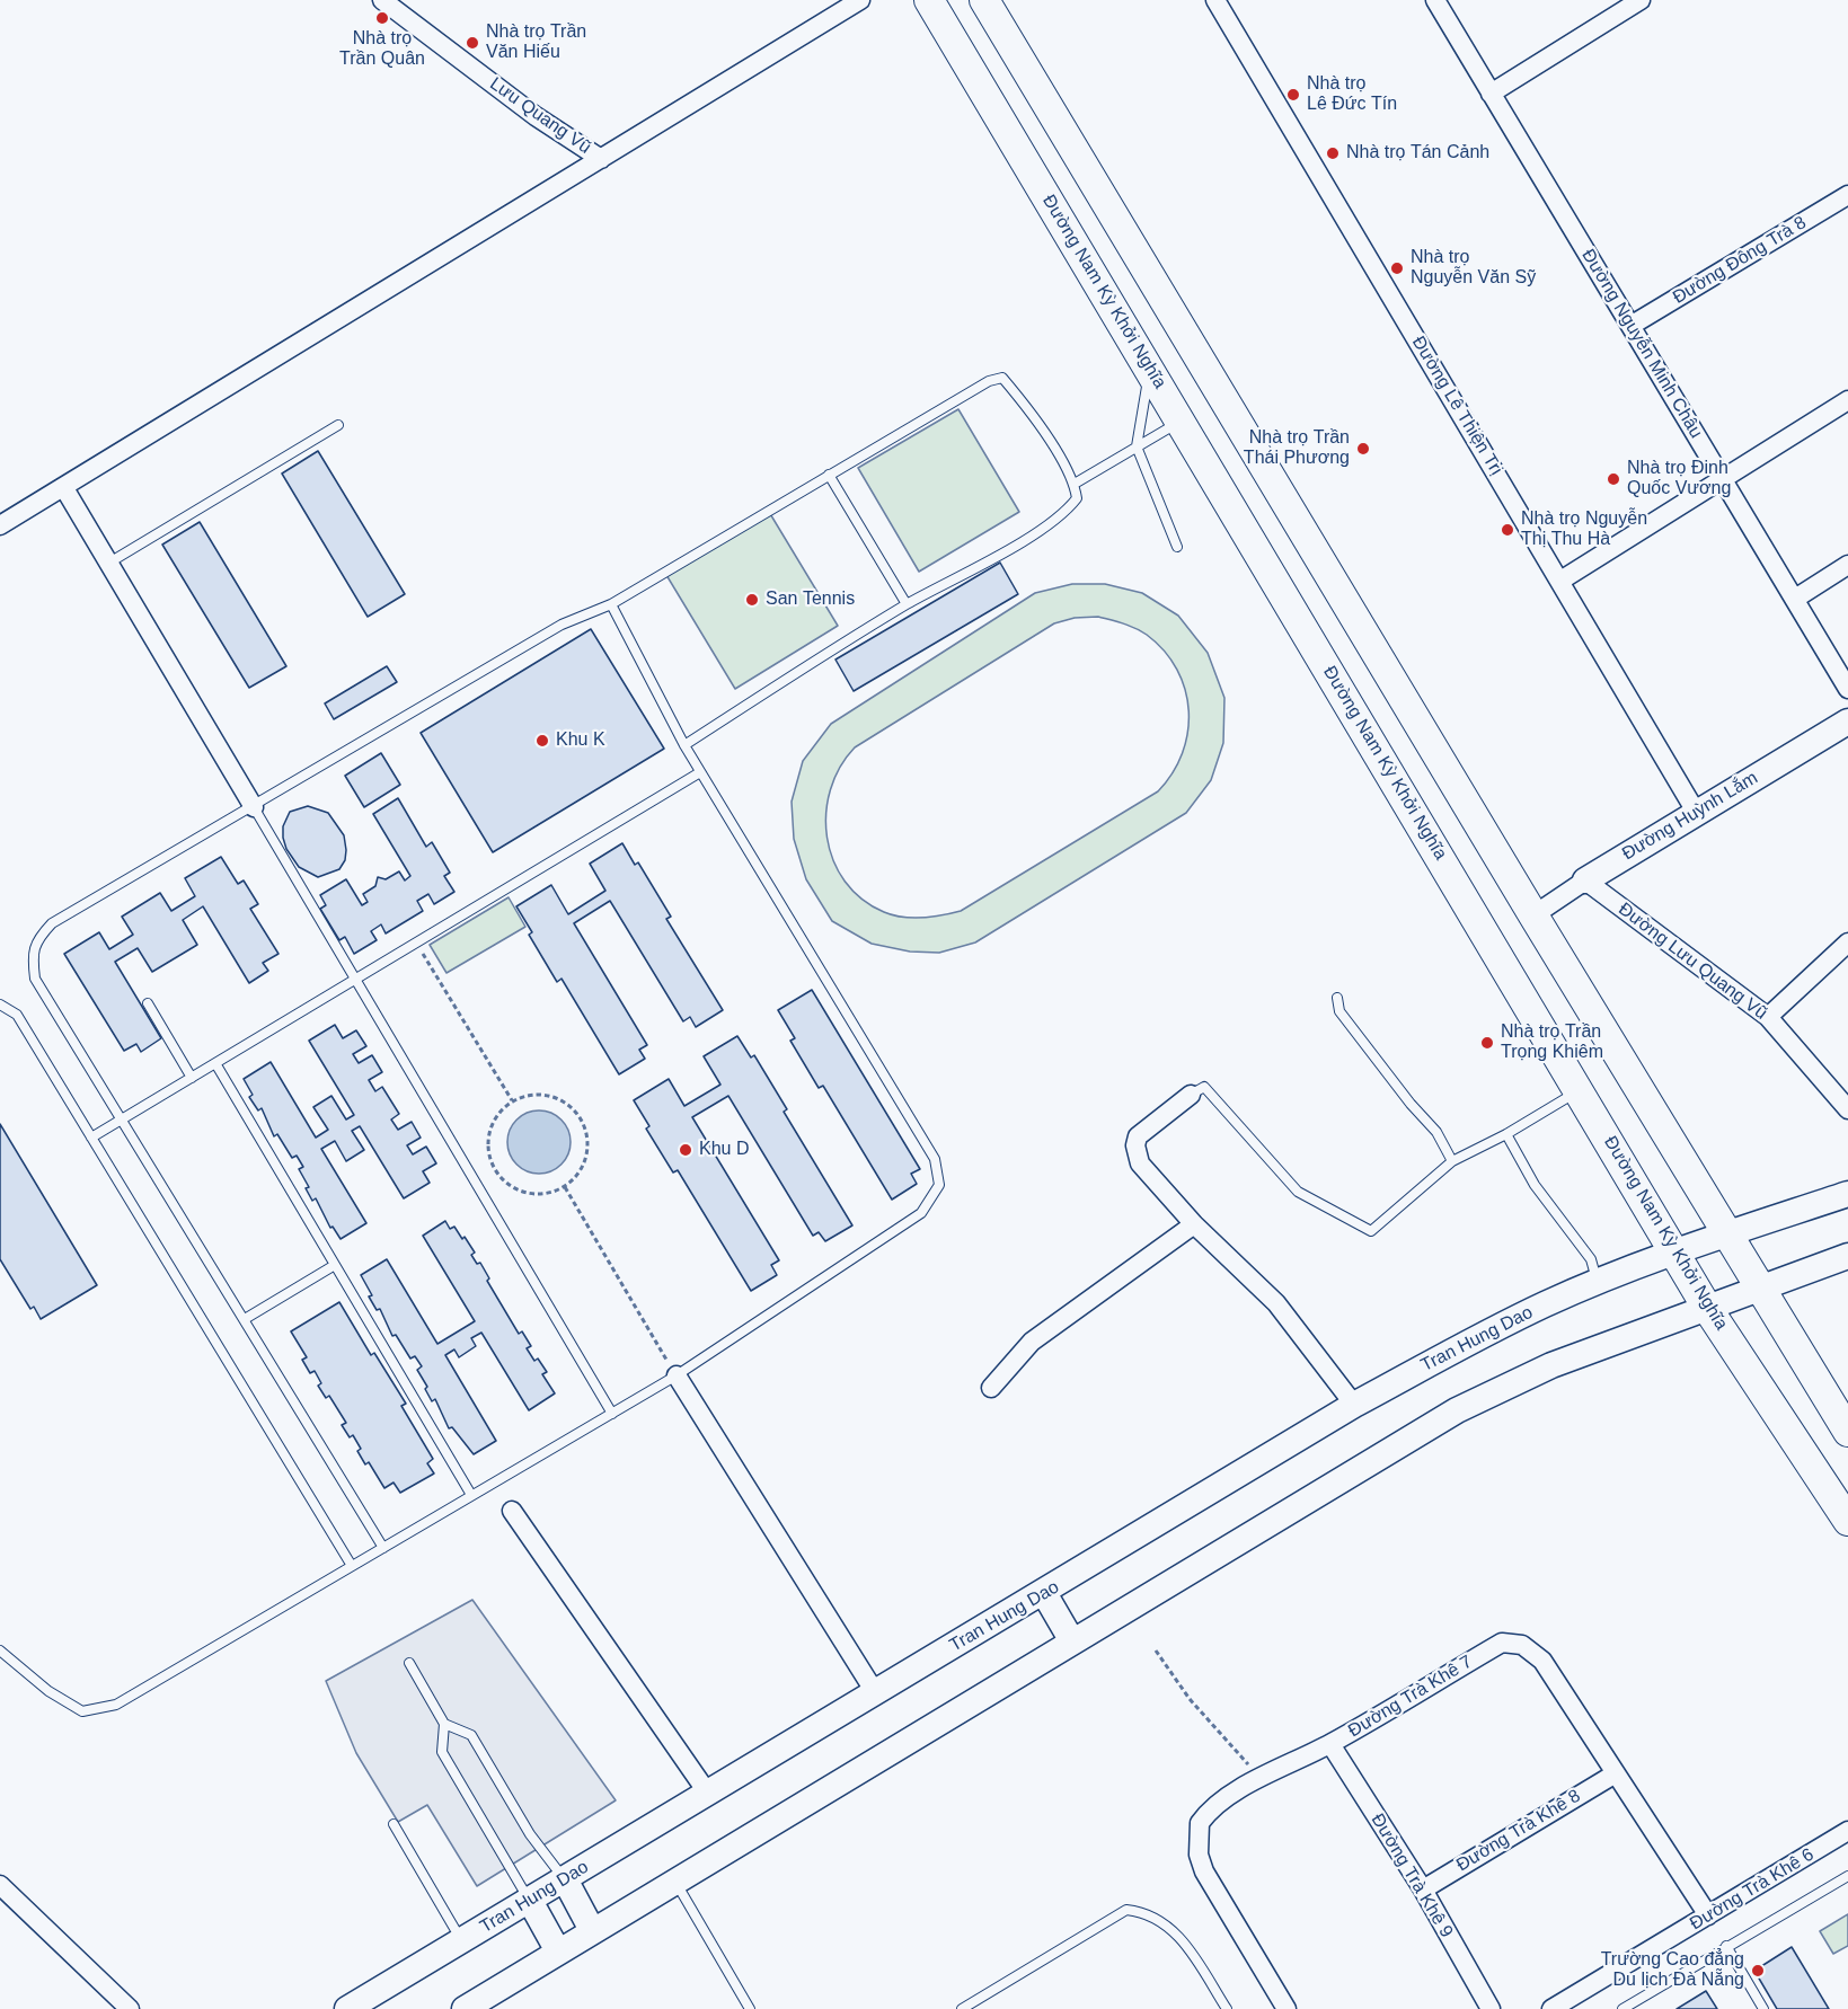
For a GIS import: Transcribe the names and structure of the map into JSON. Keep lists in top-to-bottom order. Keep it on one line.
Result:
{"streets":{"main road":["Đường Nam Kỳ Khởi Nghĩa","Đường Huỳnh Lắm","Tran Hung Dao"],"street":["Lưu Quang Vũ","Đường Đông Trà 8","Đường Nguyễn Minh Châu","Đường Lê Thiện Trị","Đường Lưu Quang Vũ","Đường Trà Khê 7","Đường Trà Khê 8","Đường Trà Khê 9","Đường Trà Khê 6"]},"crossings":[["Đường Đông Trà 8","Đường Nguyễn Minh Châu"],["Đường Nam Kỳ Khởi Nghĩa","Tran Hung Dao"],["Đường Lê Thiện Trị","Đường Huỳnh Lắm"],["Đường Huỳnh Lắm","Đường Lưu Quang Vũ"],["Đường Trà Khê 7","Đường Trà Khê 8"],["Đường Trà Khê 7","Đường Trà Khê 9"],["Đường Trà Khê 7","Đường Trà Khê 6"],["Đường Trà Khê 8","Đường Trà Khê 9"]],"places":["Nhà trọ Trần Quân","Nhà trọ Trần Văn Hiếu","Nhà trọ Lê Đức Tín","Nhà trọ Tán Cảnh","Nhà trọ Nguyễn Văn Sỹ","Nhà trọ Trần Thái Phương","Nhà trọ Đinh Quốc Vương","Nhà trọ Nguyễn Thị Thu Hà","San Tennis","Khu K","Nhà trọ Trần Trọng Khiêm","Khu D","Trường Cao đẳng Du lịch Đà Nẵng"]}
